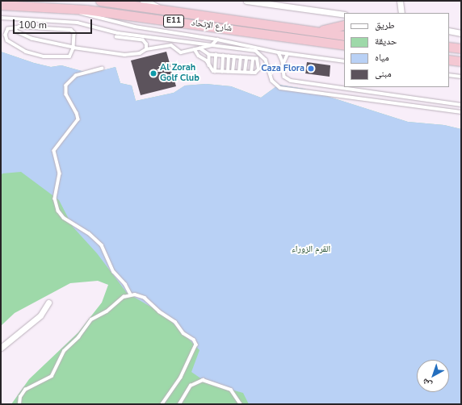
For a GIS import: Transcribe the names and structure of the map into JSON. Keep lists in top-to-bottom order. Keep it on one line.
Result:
{"streets":{"highway":["E11","شارع الإتحاد"]},"parks":["القرم الزوراء"],"places":["Caza Flora","Al Zorah Golf Club"],"legend":["طريق","حديقة","مياه","مبنى"],"scale_bar":"100 m","north":"bottom left"}
